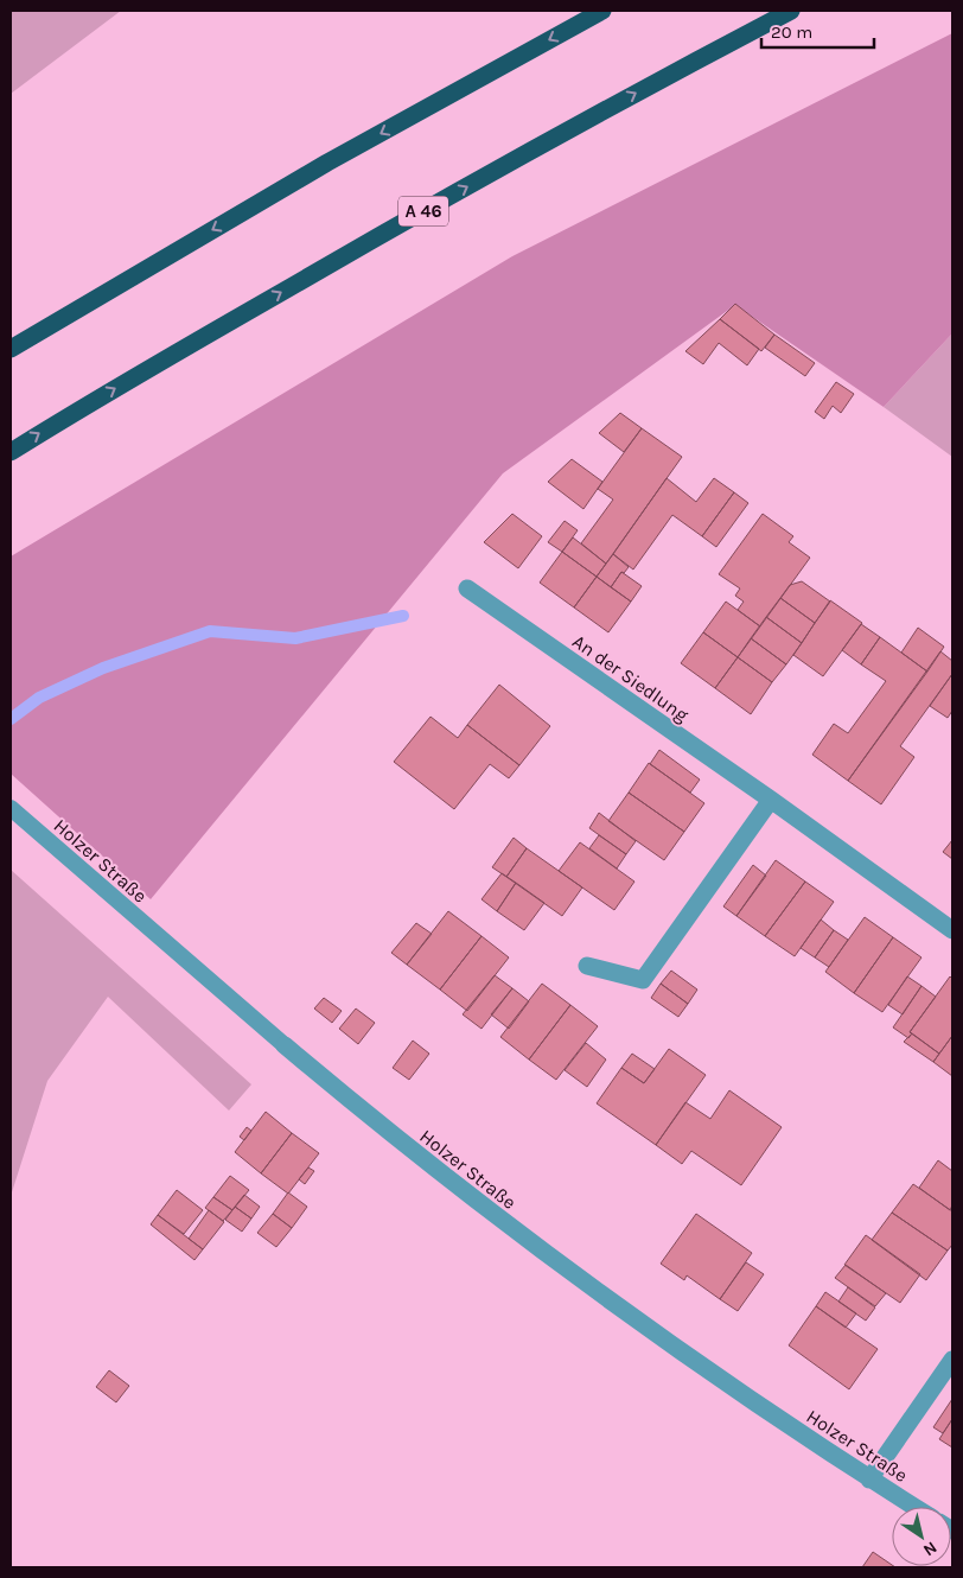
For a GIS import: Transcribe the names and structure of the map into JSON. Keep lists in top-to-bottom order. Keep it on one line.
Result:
{"streets":{"highway":["A 46"],"street":["An der Siedlung","Holzer Straße"]},"scale_bar":"20 m","north":"bottom right"}
